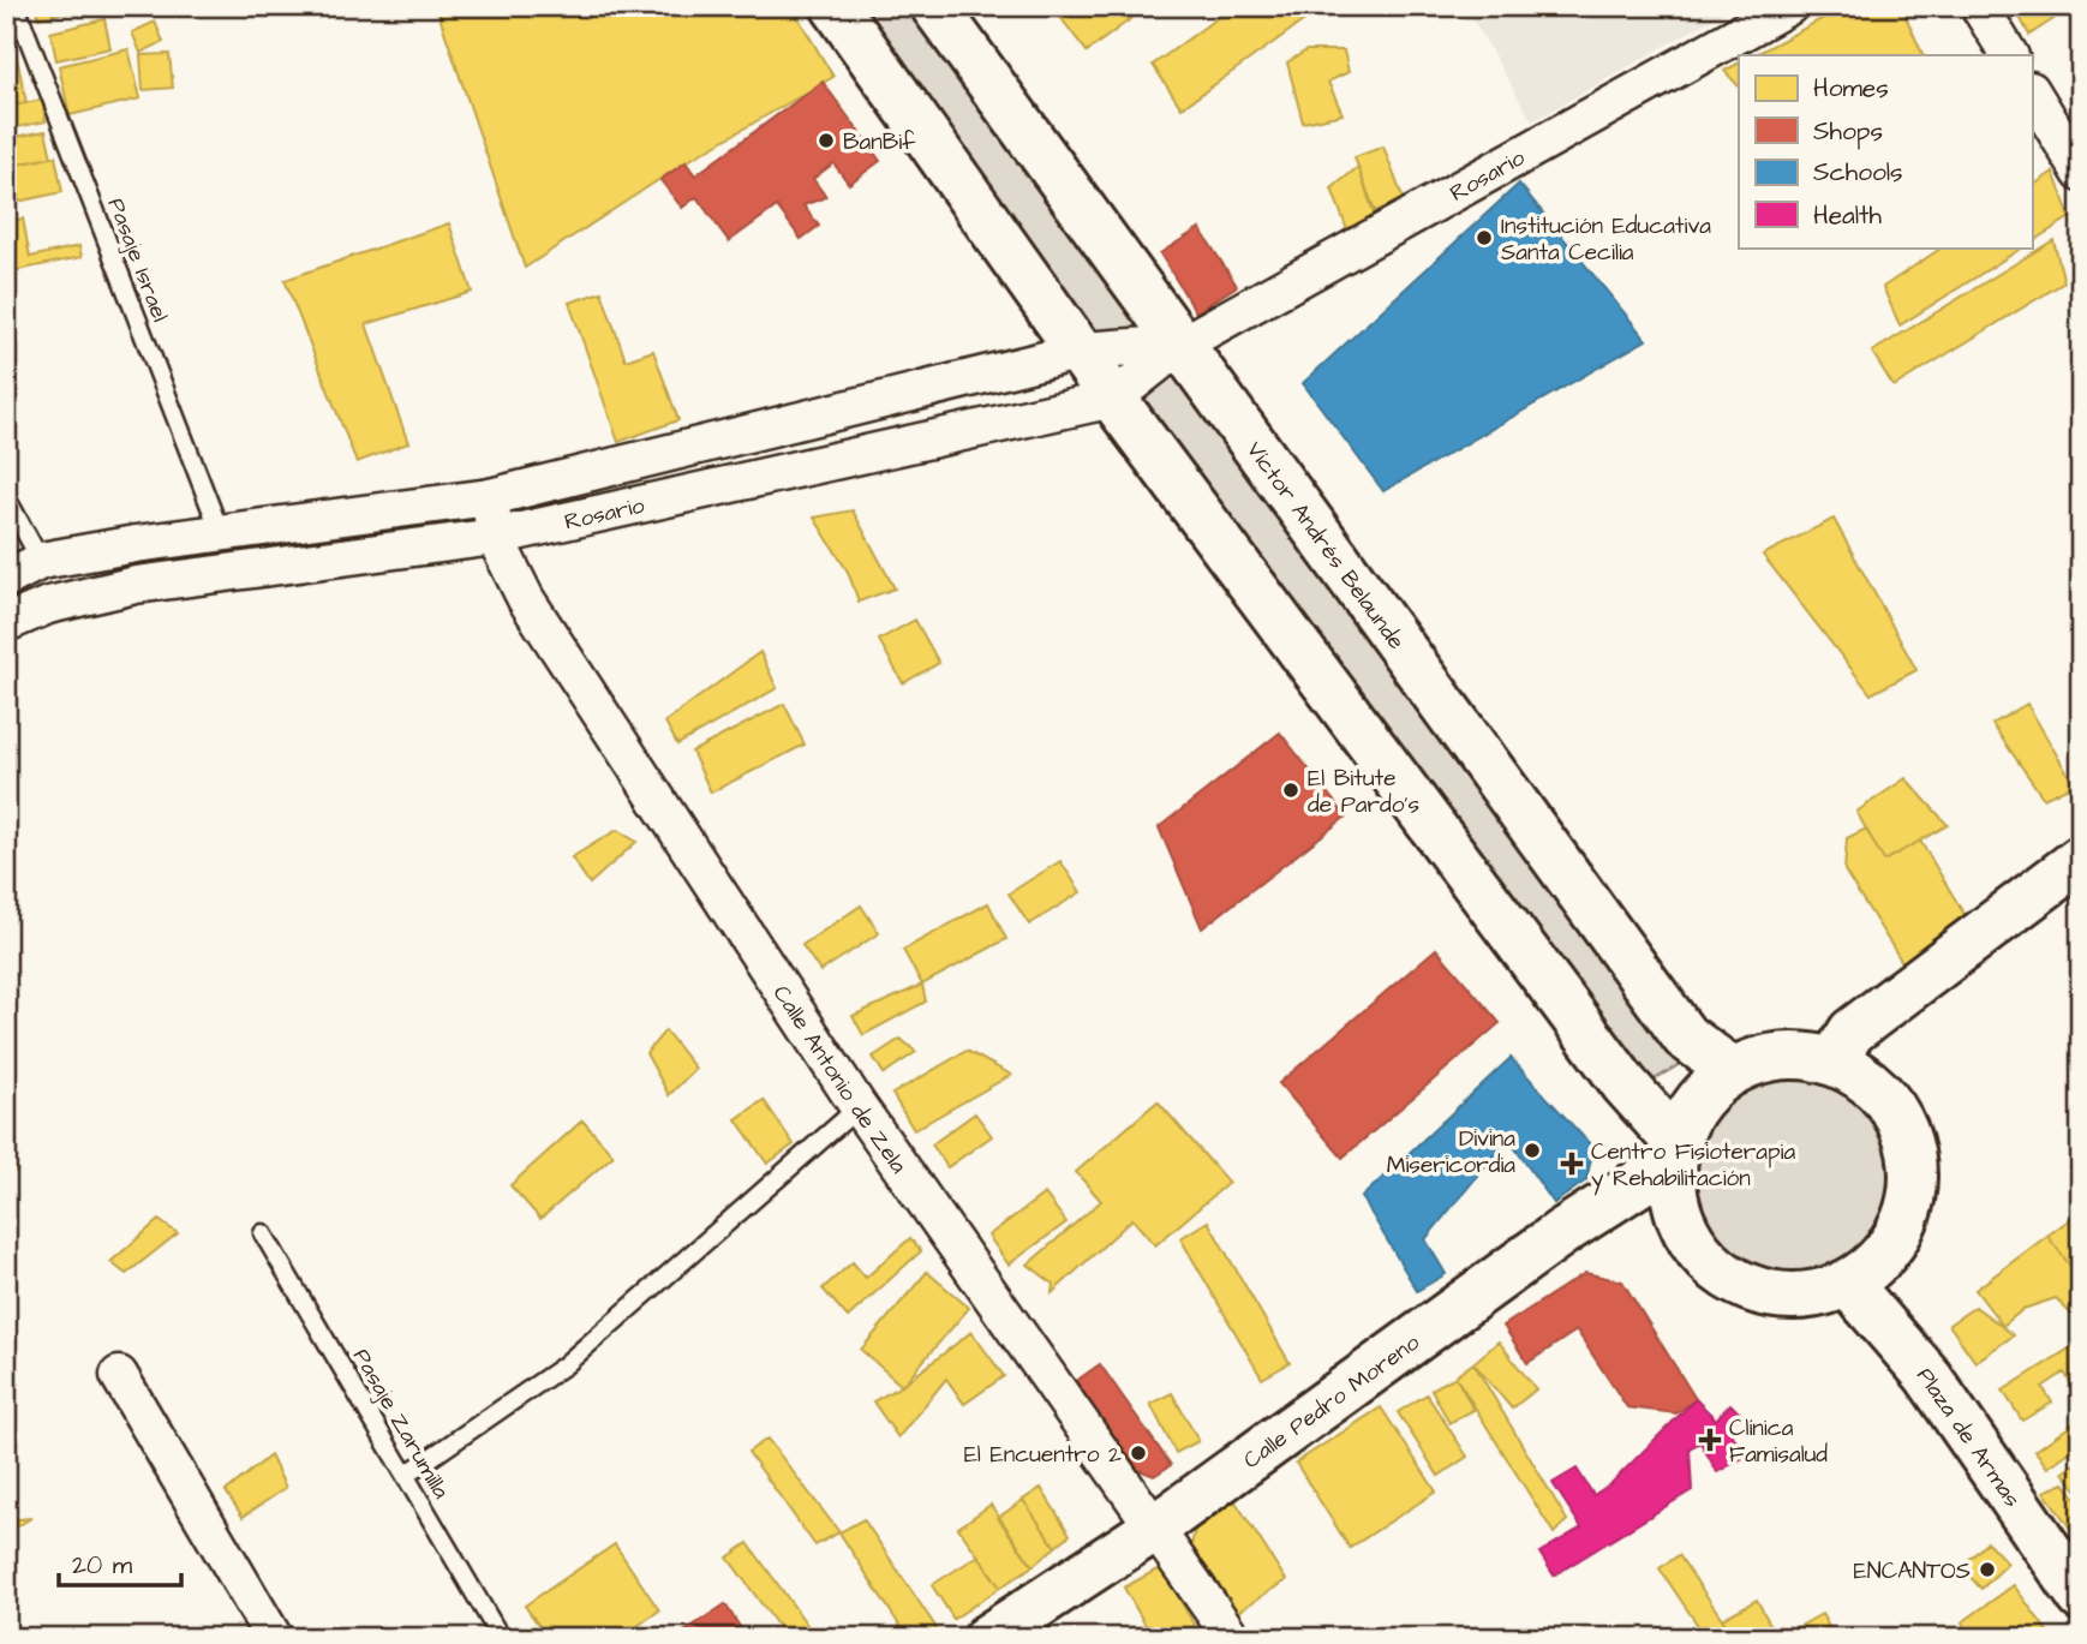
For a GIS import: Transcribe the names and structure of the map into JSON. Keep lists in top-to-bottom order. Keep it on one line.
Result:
{"streets":{"main road":["Víctor Andrés Belaunde","Calle Pedro Moreno","Plaza de Armas"],"street":["Rosario","Calle Antonio de Zela"],"lane":["Pasaje Israel","Pasaje Zarumilla"]},"crossings":[["Rosario","Pasaje Israel"],["Rosario","Víctor Andrés Belaunde"],["Rosario","Calle Antonio de Zela"],["Víctor Andrés Belaunde","Calle Pedro Moreno"],["Víctor Andrés Belaunde","Plaza de Armas"],["Calle Antonio de Zela","Calle Pedro Moreno"],["Calle Pedro Moreno","Plaza de Armas"]],"places":{"other":["BanBif","Institución Educativa Santa Cecilia","El Bitute de Pardo's","Divina Misericordia","El Encuentro 2","ENCANTOS"],"health":["Centro Fisioterapia y Rehabilitación","Clínica Famisalud"]},"legend":["Homes","Shops","Schools","Health"],"scale_bar":"20 m"}
